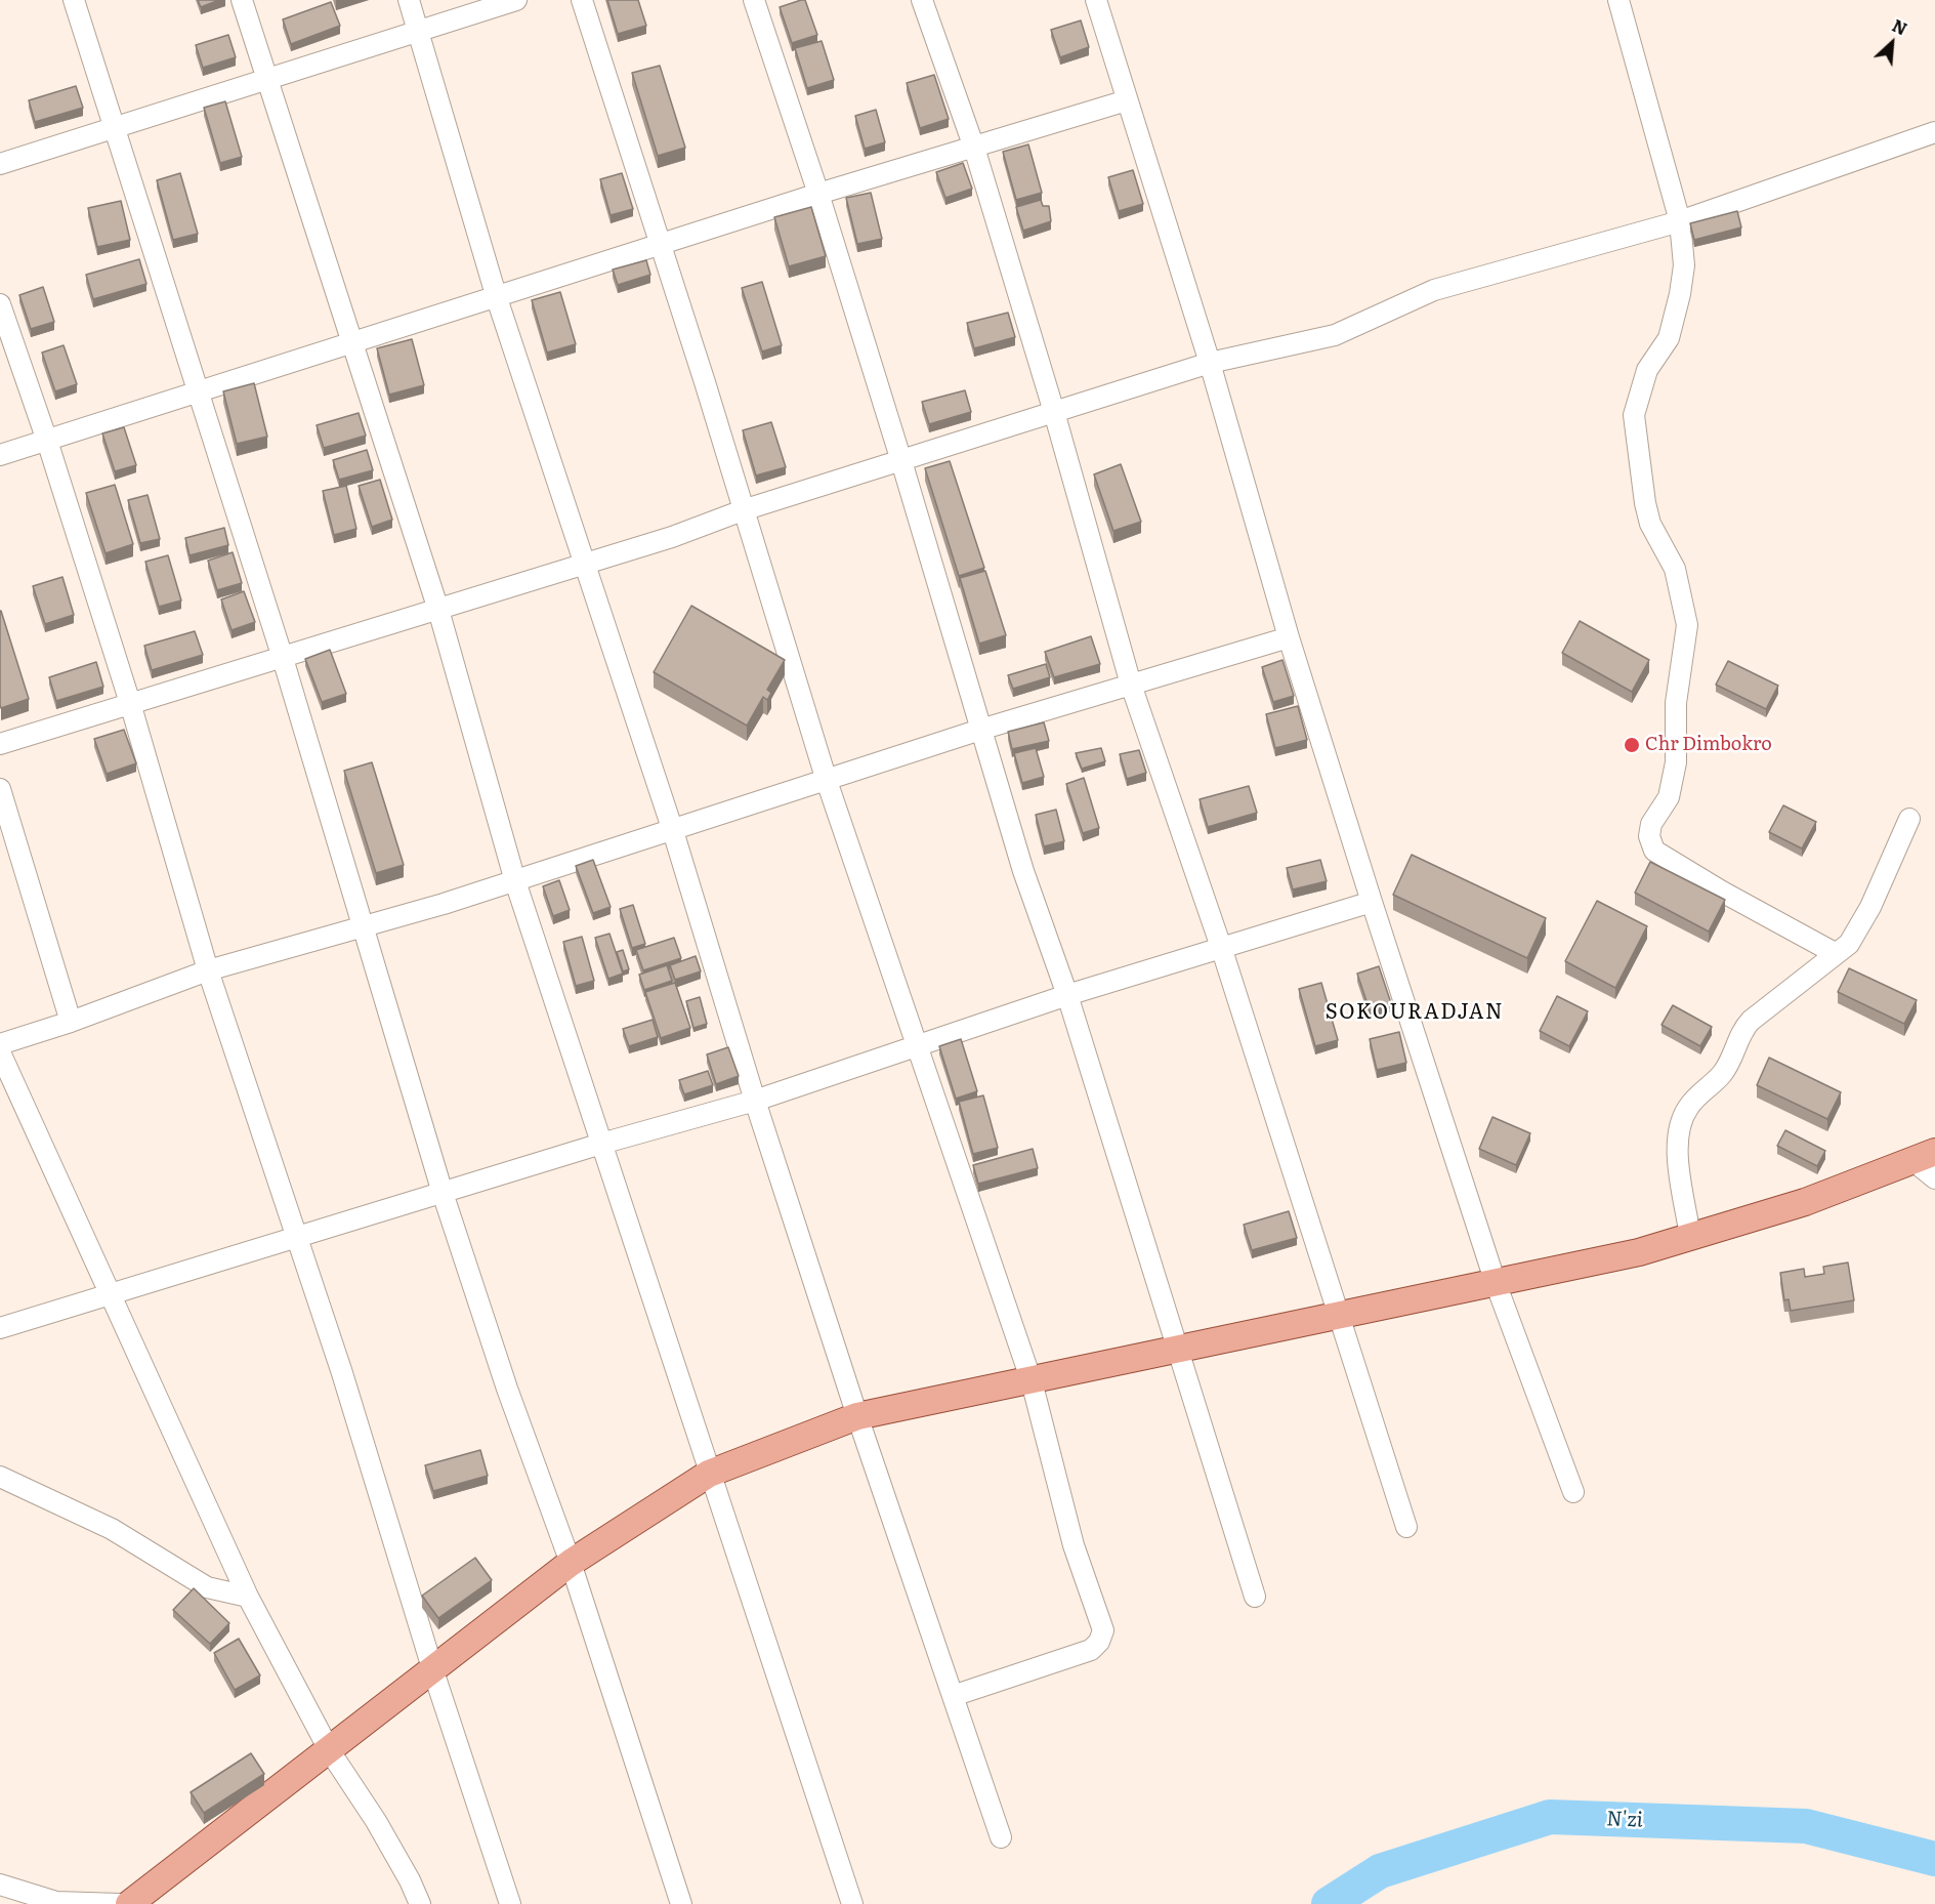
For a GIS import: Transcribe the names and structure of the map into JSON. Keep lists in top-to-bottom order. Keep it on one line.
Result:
{"districts":["SOKOURADJAN"],"water":["N'zi"],"places":["Chr Dimbokro"],"north":"top right"}
